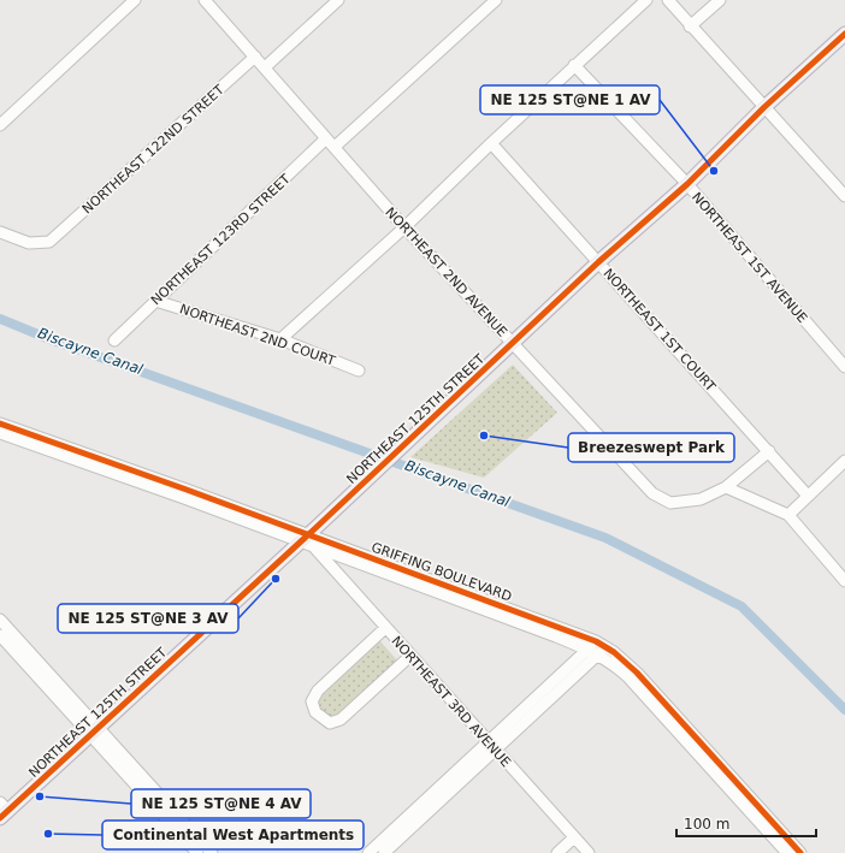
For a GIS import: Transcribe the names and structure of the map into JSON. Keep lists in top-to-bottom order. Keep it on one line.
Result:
{"streets":{"main road":["NORTHEAST 125TH STREET"],"street":["NORTHEAST 122ND STREET","NORTHEAST 123RD STREET","NORTHEAST 1ST AVENUE","NORTHEAST 2ND AVENUE","NORTHEAST 1ST COURT","NORTHEAST 2ND COURT","GRIFFING BOULEVARD","NORTHEAST 3RD AVENUE"]},"crossings":[["NORTHEAST 122ND STREET","NORTHEAST 2ND AVENUE"],["NORTHEAST 123RD STREET","NORTHEAST 2ND AVENUE"],["NORTHEAST 123RD STREET","NORTHEAST 2ND COURT"],["NORTHEAST 1ST AVENUE","NORTHEAST 125TH STREET"],["NORTHEAST 2ND AVENUE","NORTHEAST 1ST COURT"],["NORTHEAST 2ND AVENUE","NORTHEAST 125TH STREET"],["NORTHEAST 1ST COURT","NORTHEAST 125TH STREET"],["NORTHEAST 125TH STREET","GRIFFING BOULEVARD"],["GRIFFING BOULEVARD","NORTHEAST 3RD AVENUE"]],"water":["Biscayne Canal"],"places":["NE 125 ST@NE 1 AV","Breezeswept Park","NE 125 ST@NE 3 AV","NE 125 ST@NE 4 AV","Continental West Apartments"],"scale_bar":"100 m"}
